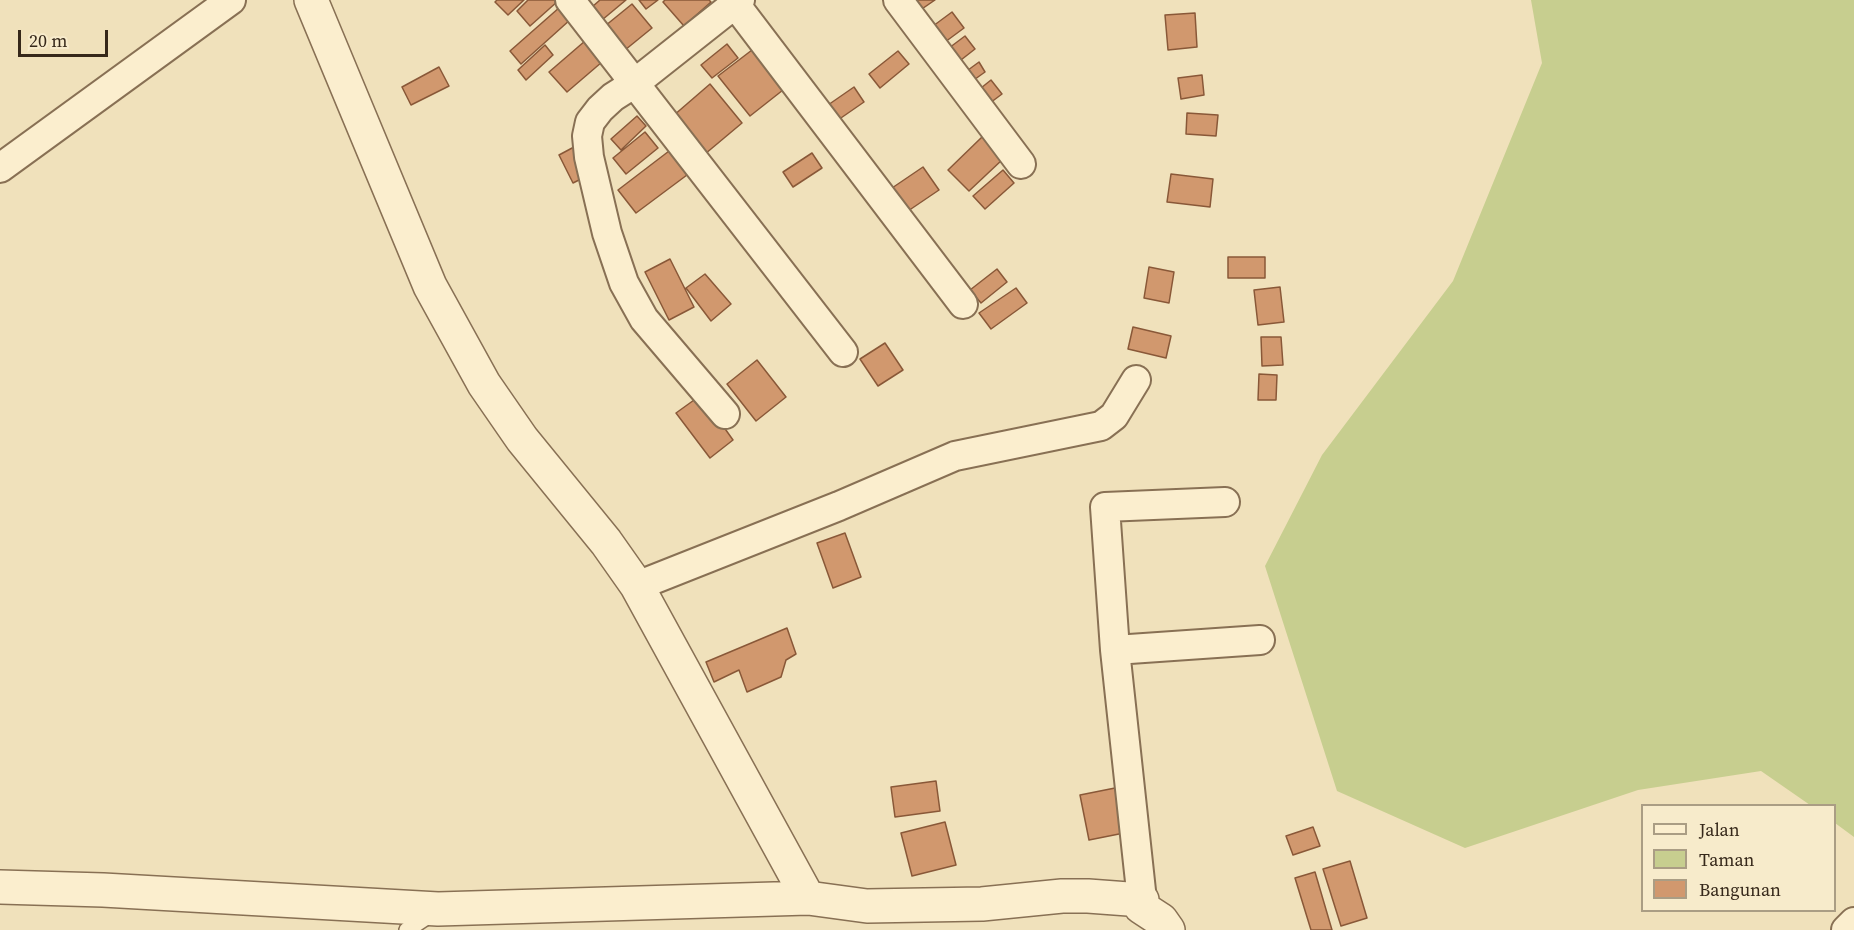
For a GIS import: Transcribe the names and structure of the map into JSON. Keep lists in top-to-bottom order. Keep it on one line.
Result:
{"legend":["Jalan","Taman","Bangunan"],"scale_bar":"20 m"}
